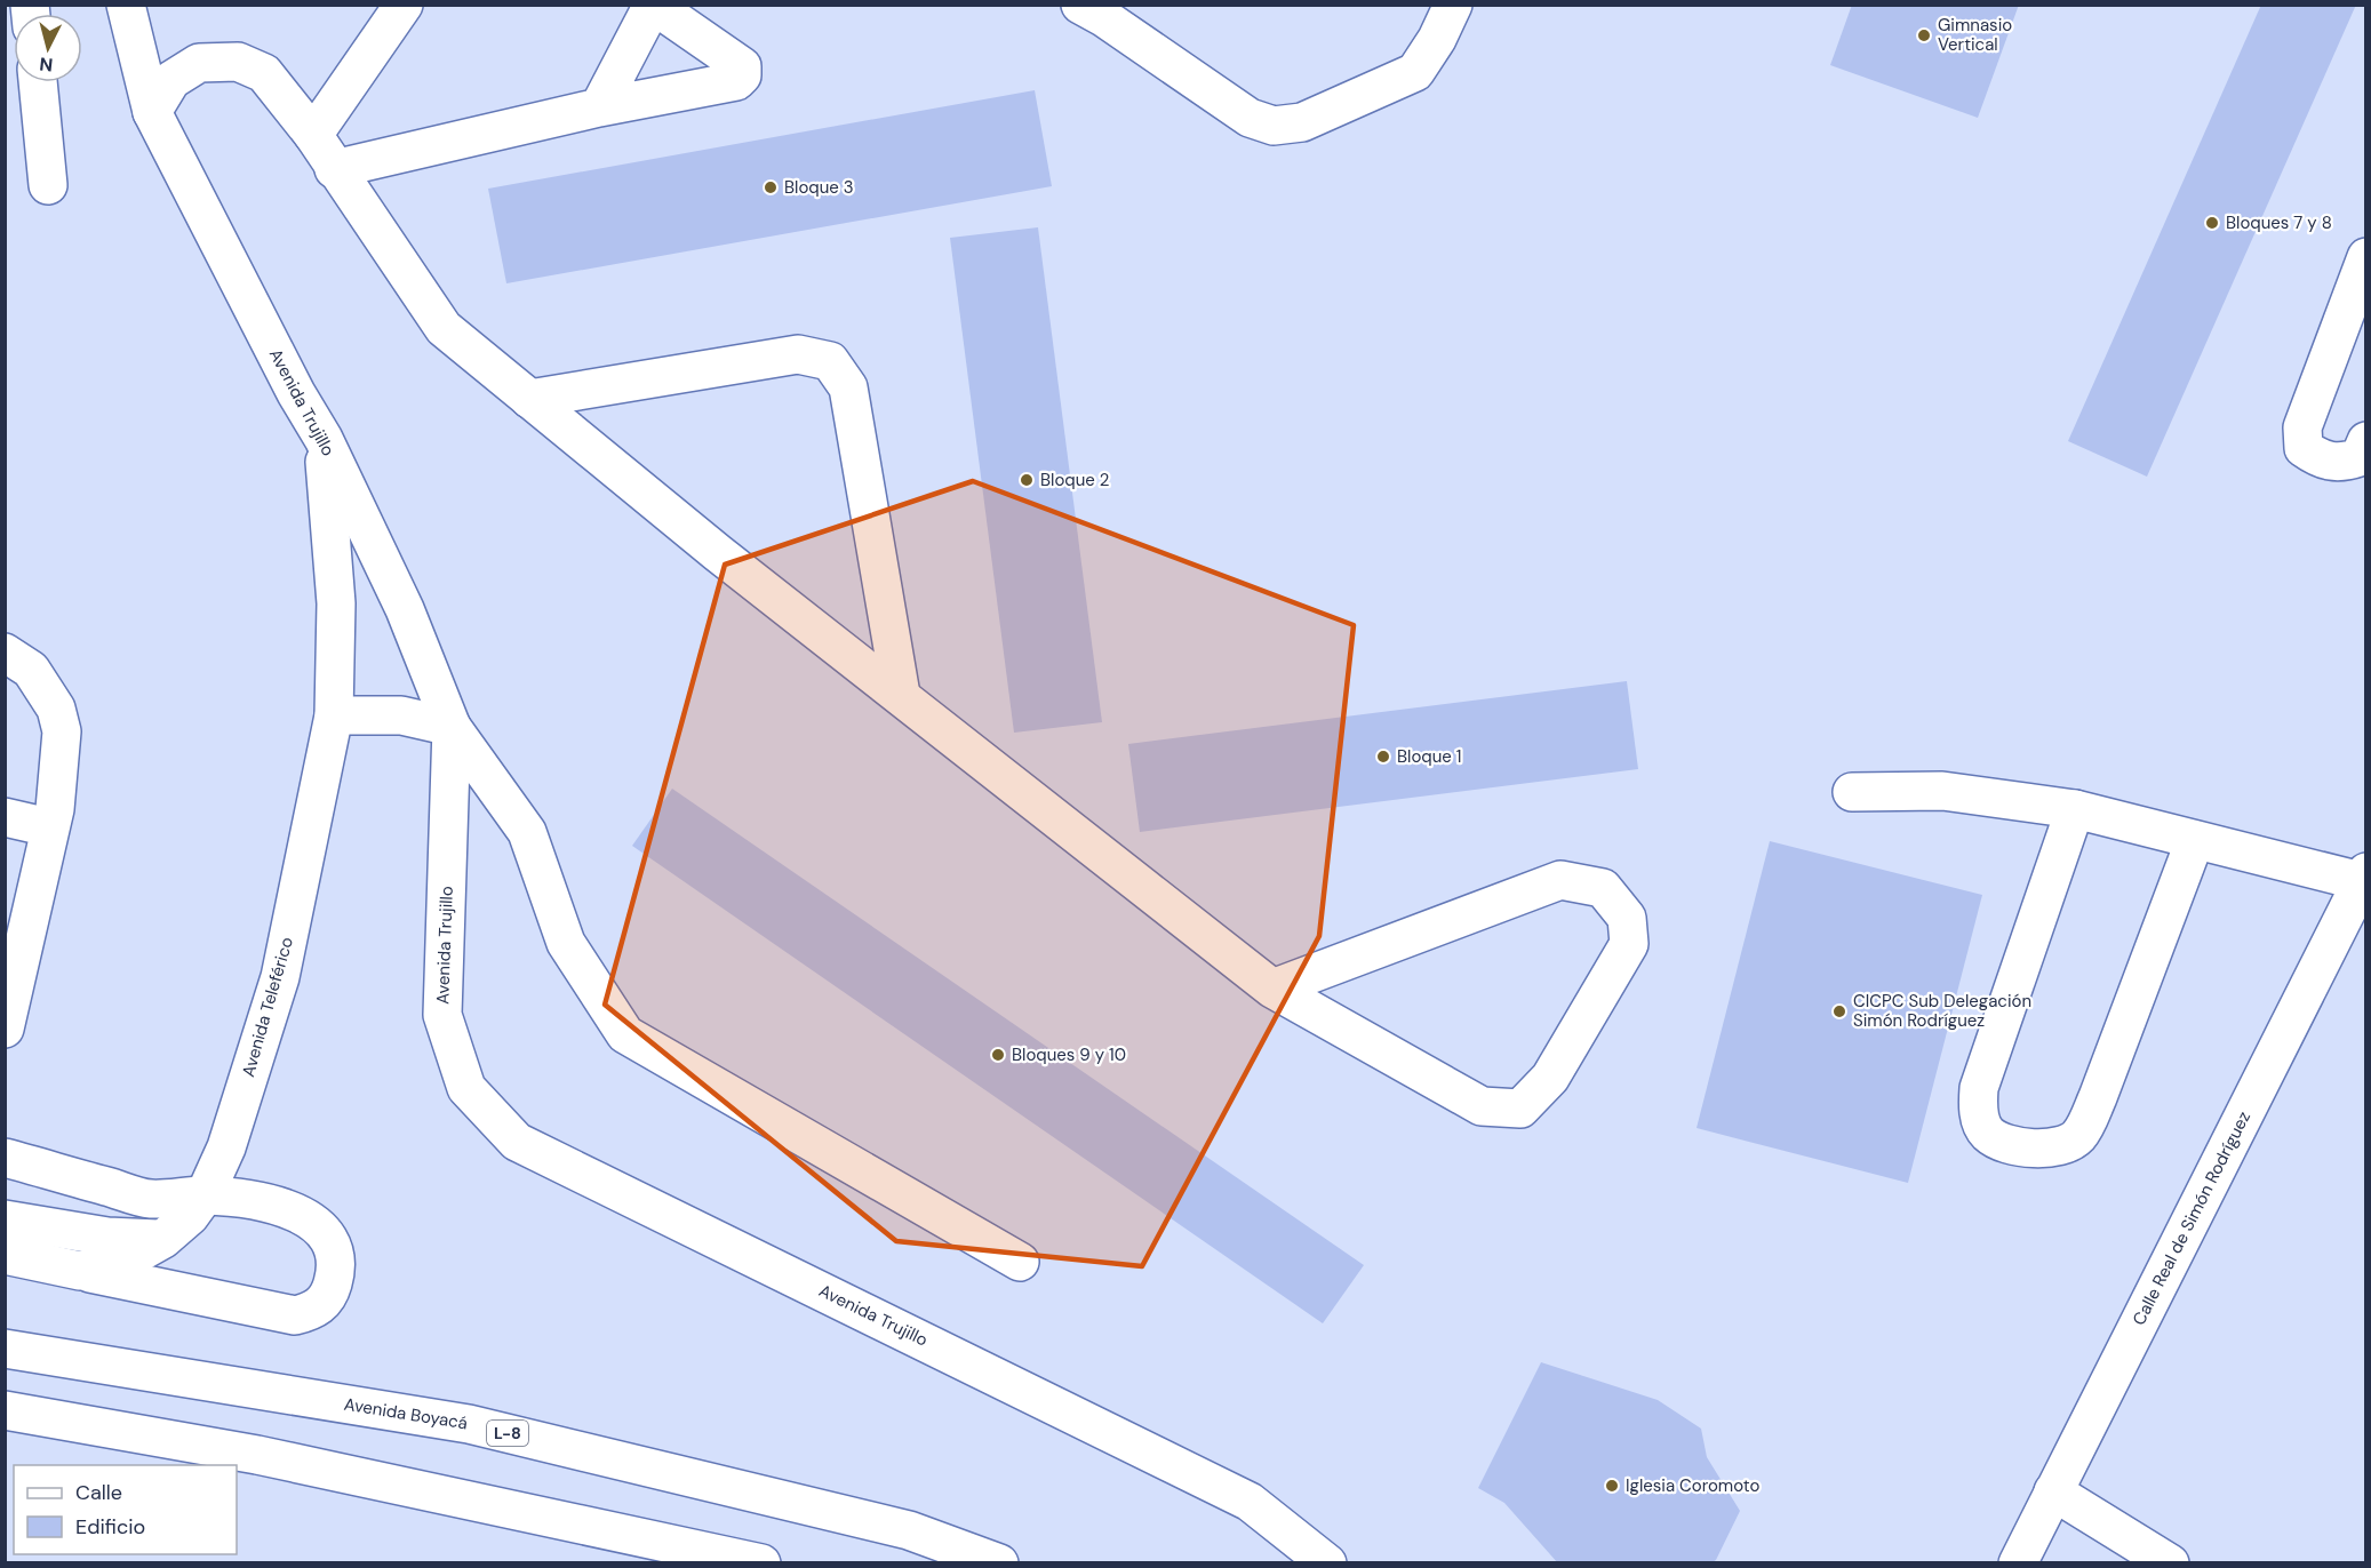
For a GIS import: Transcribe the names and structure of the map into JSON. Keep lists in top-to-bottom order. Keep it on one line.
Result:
{"streets":{"main road":["Avenida Trujillo","Avenida Teleférico","Calle Real de Simón Rodríguez","Avenida Boyacá","L-8"]},"crossings":[["Avenida Trujillo","Avenida Teleférico"]],"places":["Gimnasio Vertical","Bloque 3","Bloques 7 y 8","Bloque 2","Bloque 1","CICPC Sub Delegación Simón Rodríguez","Bloques 9 y 10","Iglesia Coromoto"],"legend":["Calle","Edificio"],"north":"bottom"}
